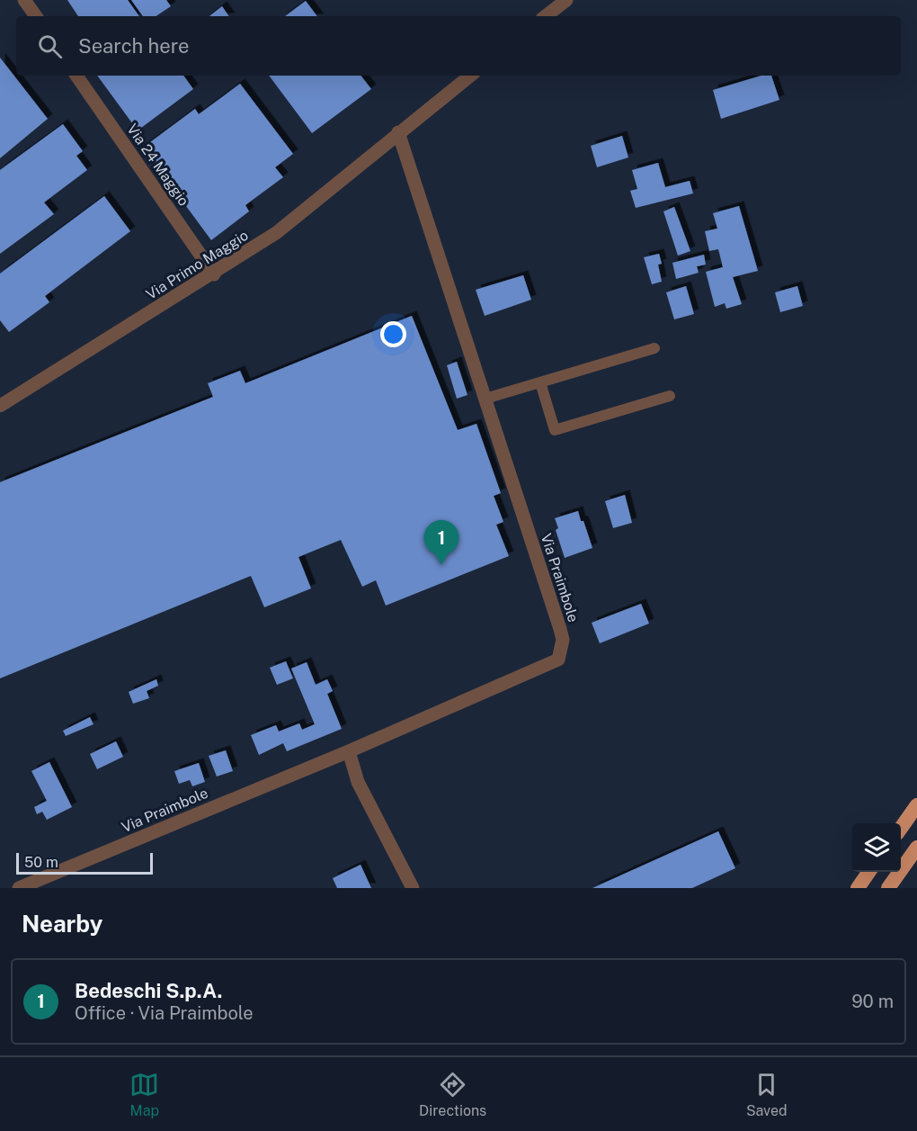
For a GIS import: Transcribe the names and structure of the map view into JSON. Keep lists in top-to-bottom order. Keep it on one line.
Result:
{"streets":{"street":["Via 24 Maggio","Via Primo Maggio","Via Praimbole"]},"crossings":[["Via 24 Maggio","Via Primo Maggio"],["Via Primo Maggio","Via Praimbole"]],"scale_bar":"50 m","page":{"search":"Search here","pins":"1","scale":"50 m","heading":"Nearby","list":[{"mark":"1","name":"Bedeschi S.p.A.","note":"Office · Via Praimbole","value":"90 m"}],"nav":["Map","Directions","Saved"]}}
